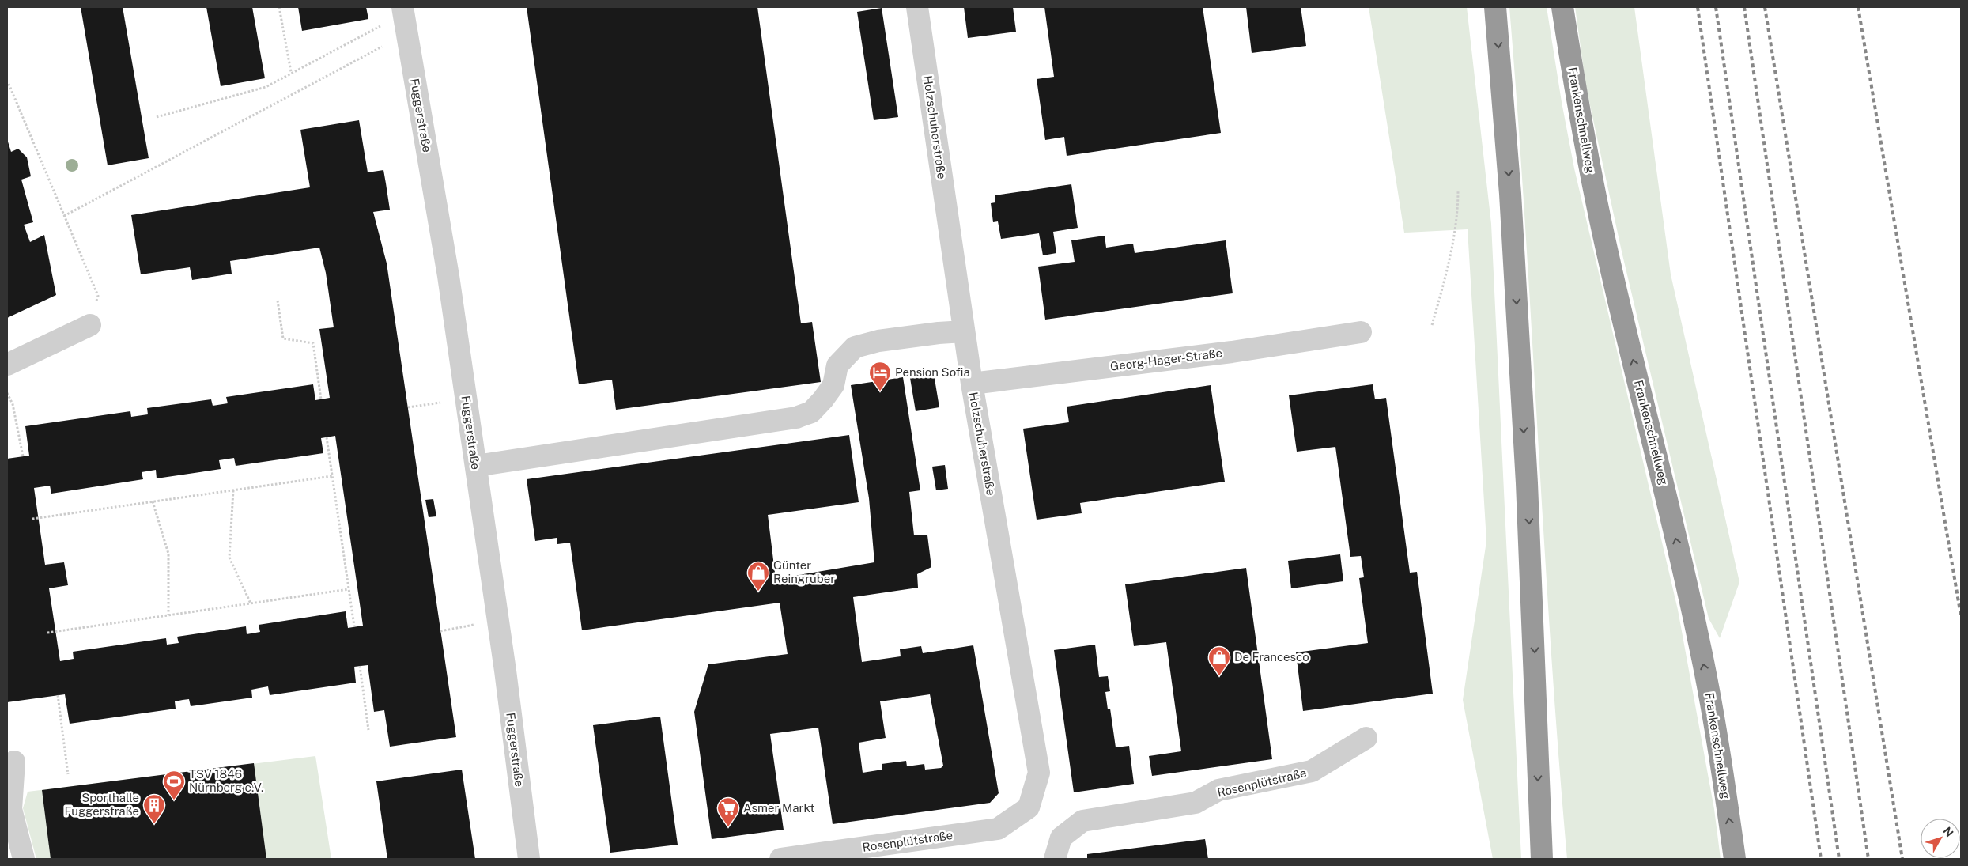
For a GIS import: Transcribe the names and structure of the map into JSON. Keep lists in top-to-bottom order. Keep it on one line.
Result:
{"streets":{"highway":["Frankenschnellweg"],"street":["Fuggerstraße","Holzschuherstraße","Georg-Hager-Straße","Rosenplütstraße"]},"crossings":[["Holzschuherstraße","Georg-Hager-Straße"],["Holzschuherstraße","Rosenplütstraße"]],"places":{"hotel":["Pension Sofia"],"shop":["Günter Reingruber","De Francesco"],"sports":["TSV 1846 Nürnberg e.V."],"building":["Sporthalle Fuggerstraße"],"supermarket":["Asmer Markt"]},"north":"top right"}
